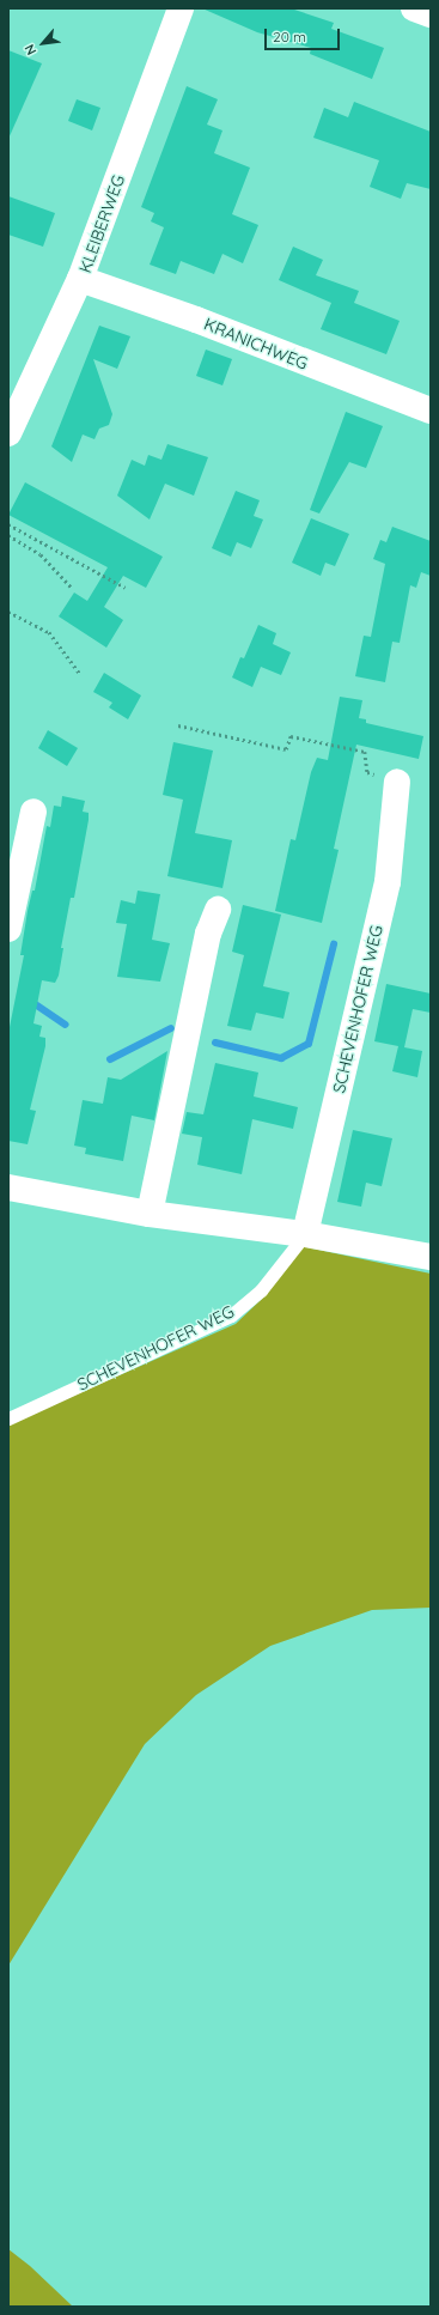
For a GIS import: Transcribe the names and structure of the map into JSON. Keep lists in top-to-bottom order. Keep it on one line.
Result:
{"streets":{"street":["KLEIBERWEG","KRANICHWEG","SCHEVENHOFER WEG"]},"crossings":[["KLEIBERWEG","KRANICHWEG"]],"scale_bar":"20 m","north":"bottom left"}
